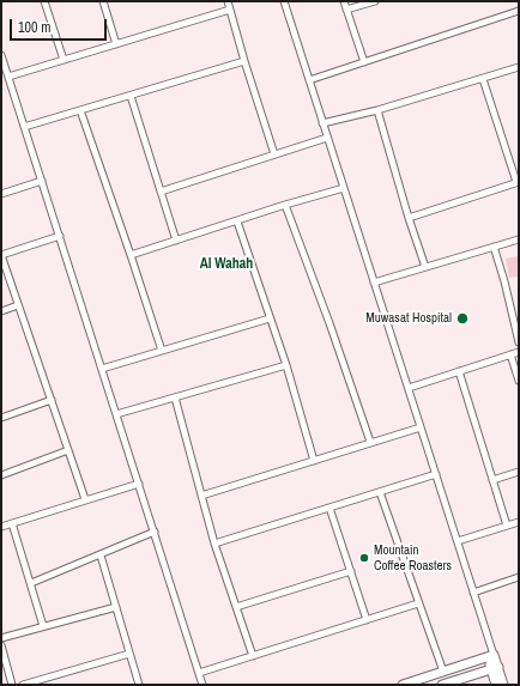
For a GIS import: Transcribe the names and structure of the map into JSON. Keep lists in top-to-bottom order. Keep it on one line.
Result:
{"districts":["Al Wahah"],"places":["Muwasat Hospital","Mountain Coffee Roasters"],"scale_bar":"100 m"}
